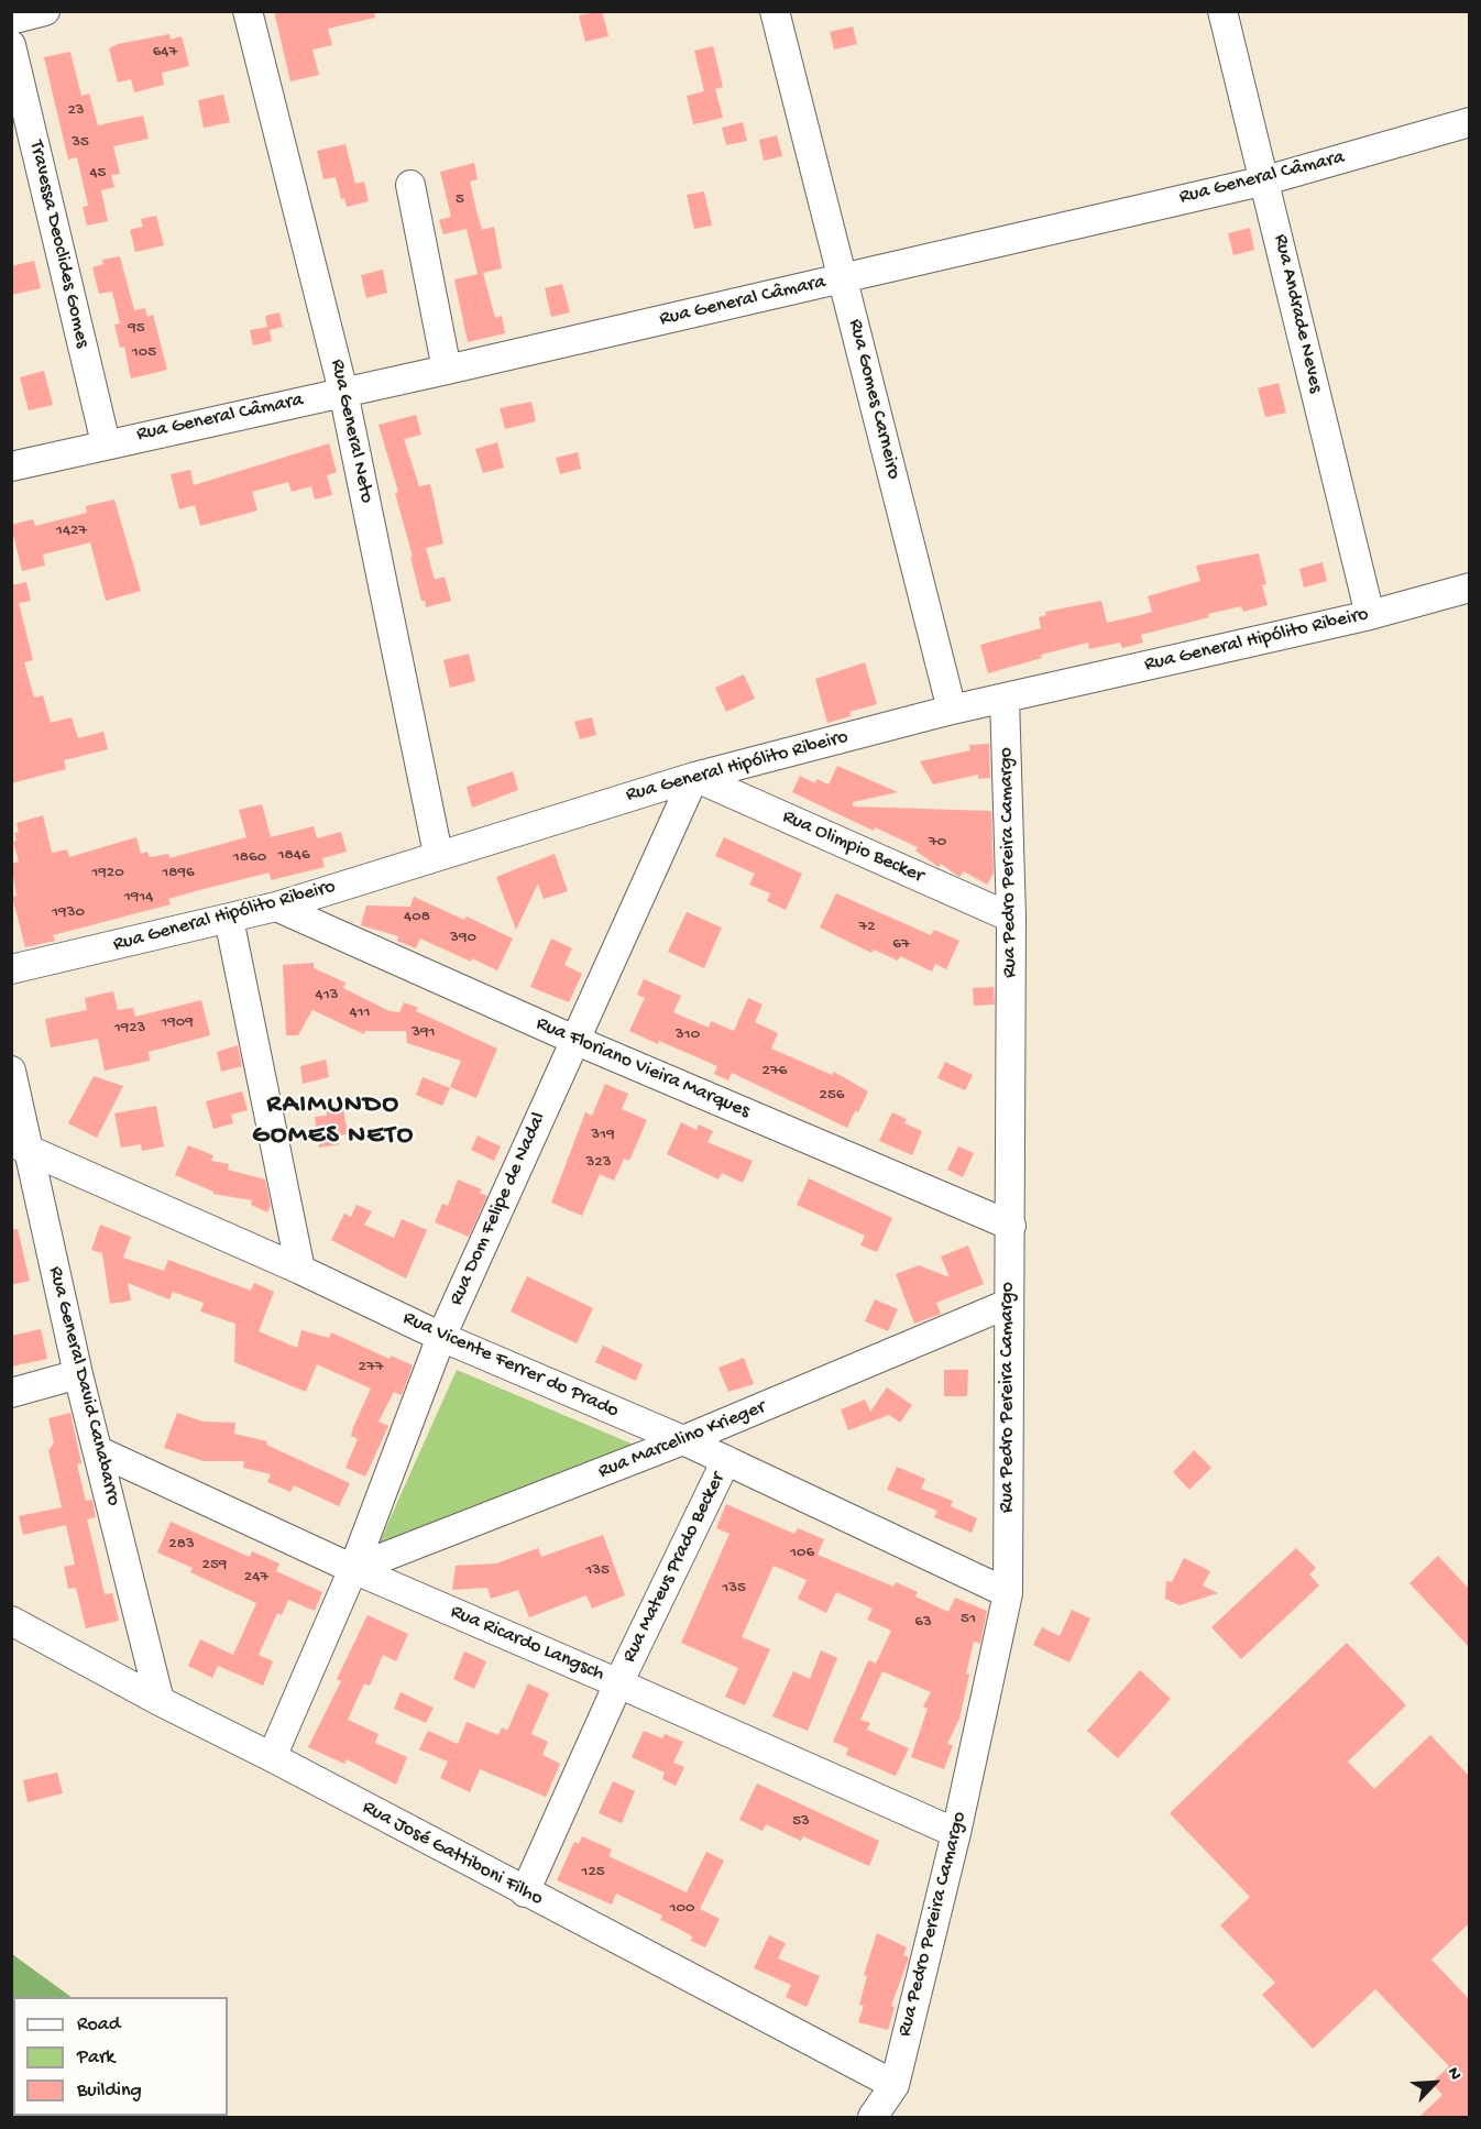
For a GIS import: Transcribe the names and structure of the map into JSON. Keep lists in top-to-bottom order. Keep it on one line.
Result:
{"streets":{"street":["Rua General Câmara","Travessa Deoclides Gomes","Rua Andrade Neves","Rua Gomes Carneiro","Rua General Neto","Rua General Hipólito Ribeiro","Rua Olimpio Becker","Rua Pedro Pereira Camargo","Rua Floriano Vieira Marques","Rua Dom Felipe de Nadal","Rua Vicente Ferrer do Prado","Rua General David Canabarro","Rua Marcelino Krieger","Rua Mateus Prado Becker","Rua Ricardo Langsch","Rua José Gattiboni Filho"]},"crossings":[["Rua General Câmara","Travessa Deoclides Gomes"],["Rua General Câmara","Rua Andrade Neves"],["Rua General Câmara","Rua Gomes Carneiro"],["Rua General Câmara","Rua General Neto"],["Rua Andrade Neves","Rua General Hipólito Ribeiro"],["Rua Gomes Carneiro","Rua General Hipólito Ribeiro"],["Rua General Neto","Rua General Hipólito Ribeiro"],["Rua General Hipólito Ribeiro","Rua Olimpio Becker"],["Rua General Hipólito Ribeiro","Rua Pedro Pereira Camargo"],["Rua General Hipólito Ribeiro","Rua Floriano Vieira Marques"],["Rua General Hipólito Ribeiro","Rua Dom Felipe de Nadal"],["Rua Olimpio Becker","Rua Pedro Pereira Camargo"],["Rua Olimpio Becker","Rua Dom Felipe de Nadal"],["Rua Pedro Pereira Camargo","Rua Floriano Vieira Marques"],["Rua Pedro Pereira Camargo","Rua Vicente Ferrer do Prado"],["Rua Pedro Pereira Camargo","Rua Marcelino Krieger"],["Rua Pedro Pereira Camargo","Rua Ricardo Langsch"],["Rua Pedro Pereira Camargo","Rua José Gattiboni Filho"],["Rua Floriano Vieira Marques","Rua Dom Felipe de Nadal"],["Rua Dom Felipe de Nadal","Rua Vicente Ferrer do Prado"],["Rua Dom Felipe de Nadal","Rua Marcelino Krieger"],["Rua Dom Felipe de Nadal","Rua Ricardo Langsch"],["Rua Dom Felipe de Nadal","Rua José Gattiboni Filho"],["Rua Vicente Ferrer do Prado","Rua General David Canabarro"],["Rua Vicente Ferrer do Prado","Rua Marcelino Krieger"],["Rua Vicente Ferrer do Prado","Rua Mateus Prado Becker"],["Rua General David Canabarro","Rua Ricardo Langsch"],["Rua General David Canabarro","Rua José Gattiboni Filho"],["Rua Marcelino Krieger","Rua Ricardo Langsch"],["Rua Mateus Prado Becker","Rua Ricardo Langsch"],["Rua Mateus Prado Becker","Rua José Gattiboni Filho"]],"districts":["RAIMUNDO GOMES NETO"],"house_numbers":["647","23","35","45","5","95","105","1427","70","1846","1860","1920","1896","1914","1930","408","72","390","67","413","411","1909","1923","391","310","276","256","319","323","277","283","106","259","135","247","135","51","63","53","125","100"],"legend":["Road","Park","Building"],"north":"top right"}
